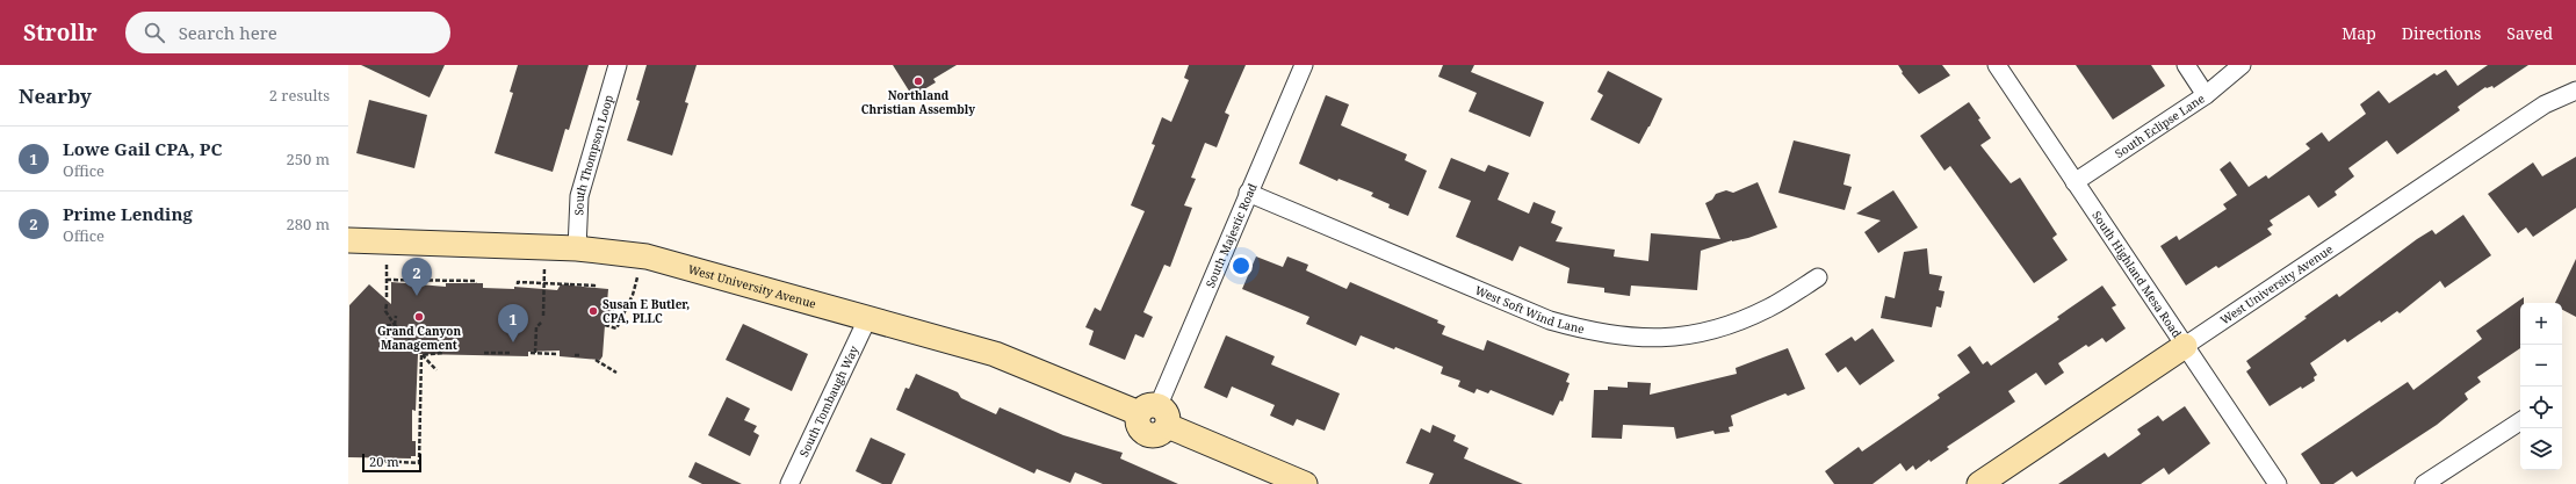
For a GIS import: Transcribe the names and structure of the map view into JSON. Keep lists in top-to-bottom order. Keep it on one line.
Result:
{"streets":{"street":["South Eclipse Lane","South Thompson Loop","South Majestic Road","South Highland Mesa Road","West University Avenue","West Soft Wind Lane","South Tombaugh Way"]},"crossings":[["South Eclipse Lane","South Highland Mesa Road"],["South Thompson Loop","West University Avenue"],["South Majestic Road","West University Avenue"],["South Majestic Road","West Soft Wind Lane"],["South Highland Mesa Road","West University Avenue"],["West University Avenue","South Tombaugh Way"]],"places":["Northland Christian Assembly","Susan E Butler, CPA, PLLC","Grand Canyon Management"],"scale_bar":"20 m","page":{"header":"Strollr","search":"Search here","nav":["Map","Directions","Saved"],"heading":["Nearby","2 results"],"list":[{"mark":"1","name":"Lowe Gail CPA, PC","note":"Office","value":"250 m"},{"mark":"2","name":"Prime Lending","note":"Office","value":"280 m"}],"pins":["2","1"],"map_buttons":["+","−"],"scale":"20 m"}}
